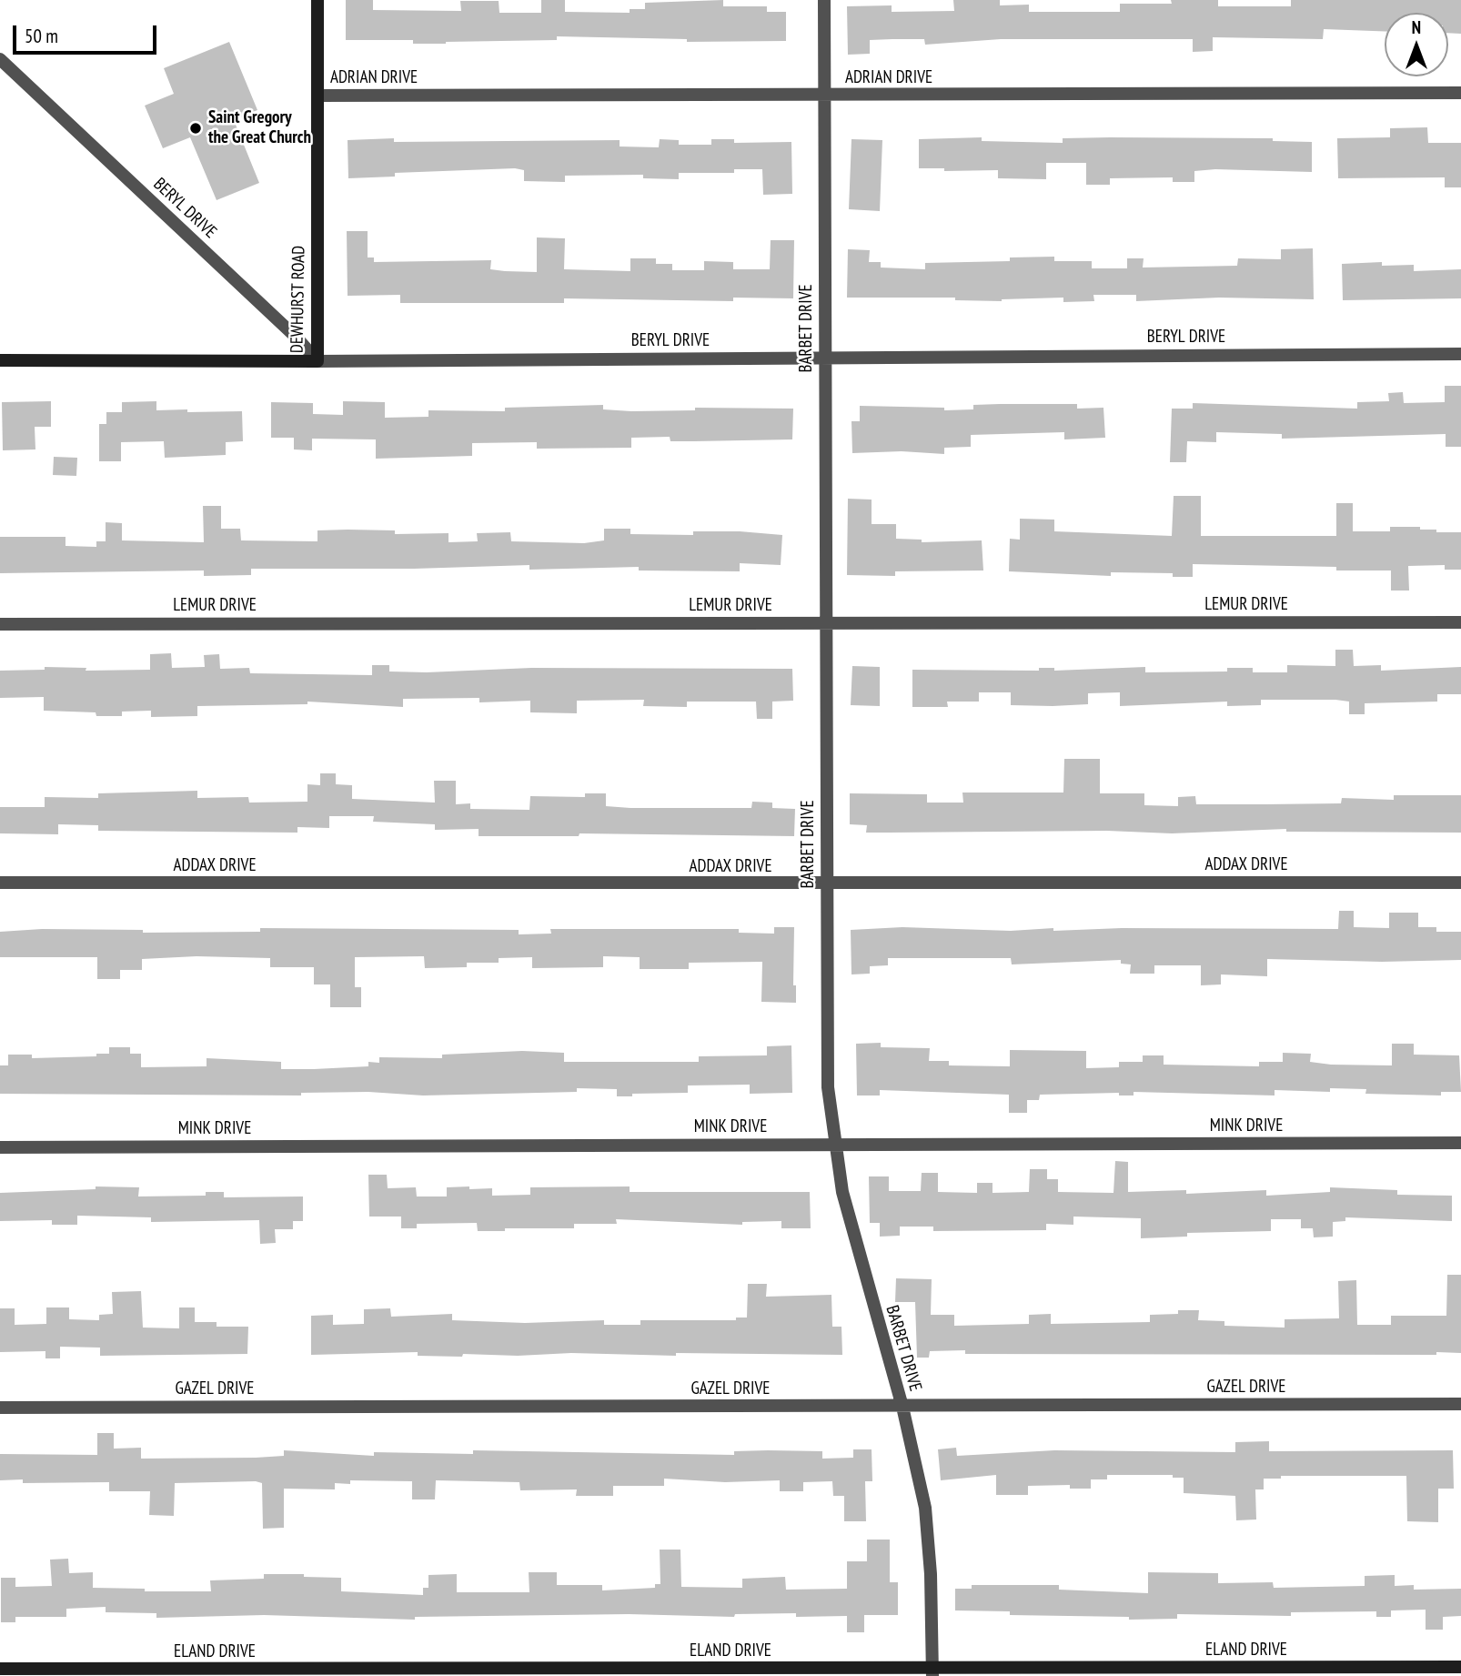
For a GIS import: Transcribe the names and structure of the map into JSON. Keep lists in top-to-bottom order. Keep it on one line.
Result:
{"streets":{"street":["ADRIAN DRIVE","BERYL DRIVE","DEWHURST ROAD","BARBET DRIVE","LEMUR DRIVE","ADDAX DRIVE","MINK DRIVE","GAZEL DRIVE","ELAND DRIVE"]},"crossings":[["ADRIAN DRIVE","DEWHURST ROAD"],["ADRIAN DRIVE","BARBET DRIVE"],["BERYL DRIVE","DEWHURST ROAD"],["BERYL DRIVE","BARBET DRIVE"],["BARBET DRIVE","LEMUR DRIVE"],["BARBET DRIVE","ADDAX DRIVE"],["BARBET DRIVE","MINK DRIVE"],["BARBET DRIVE","GAZEL DRIVE"],["BARBET DRIVE","ELAND DRIVE"]],"places":["Saint Gregory the Great Church"],"scale_bar":"50 m","north":"top"}
